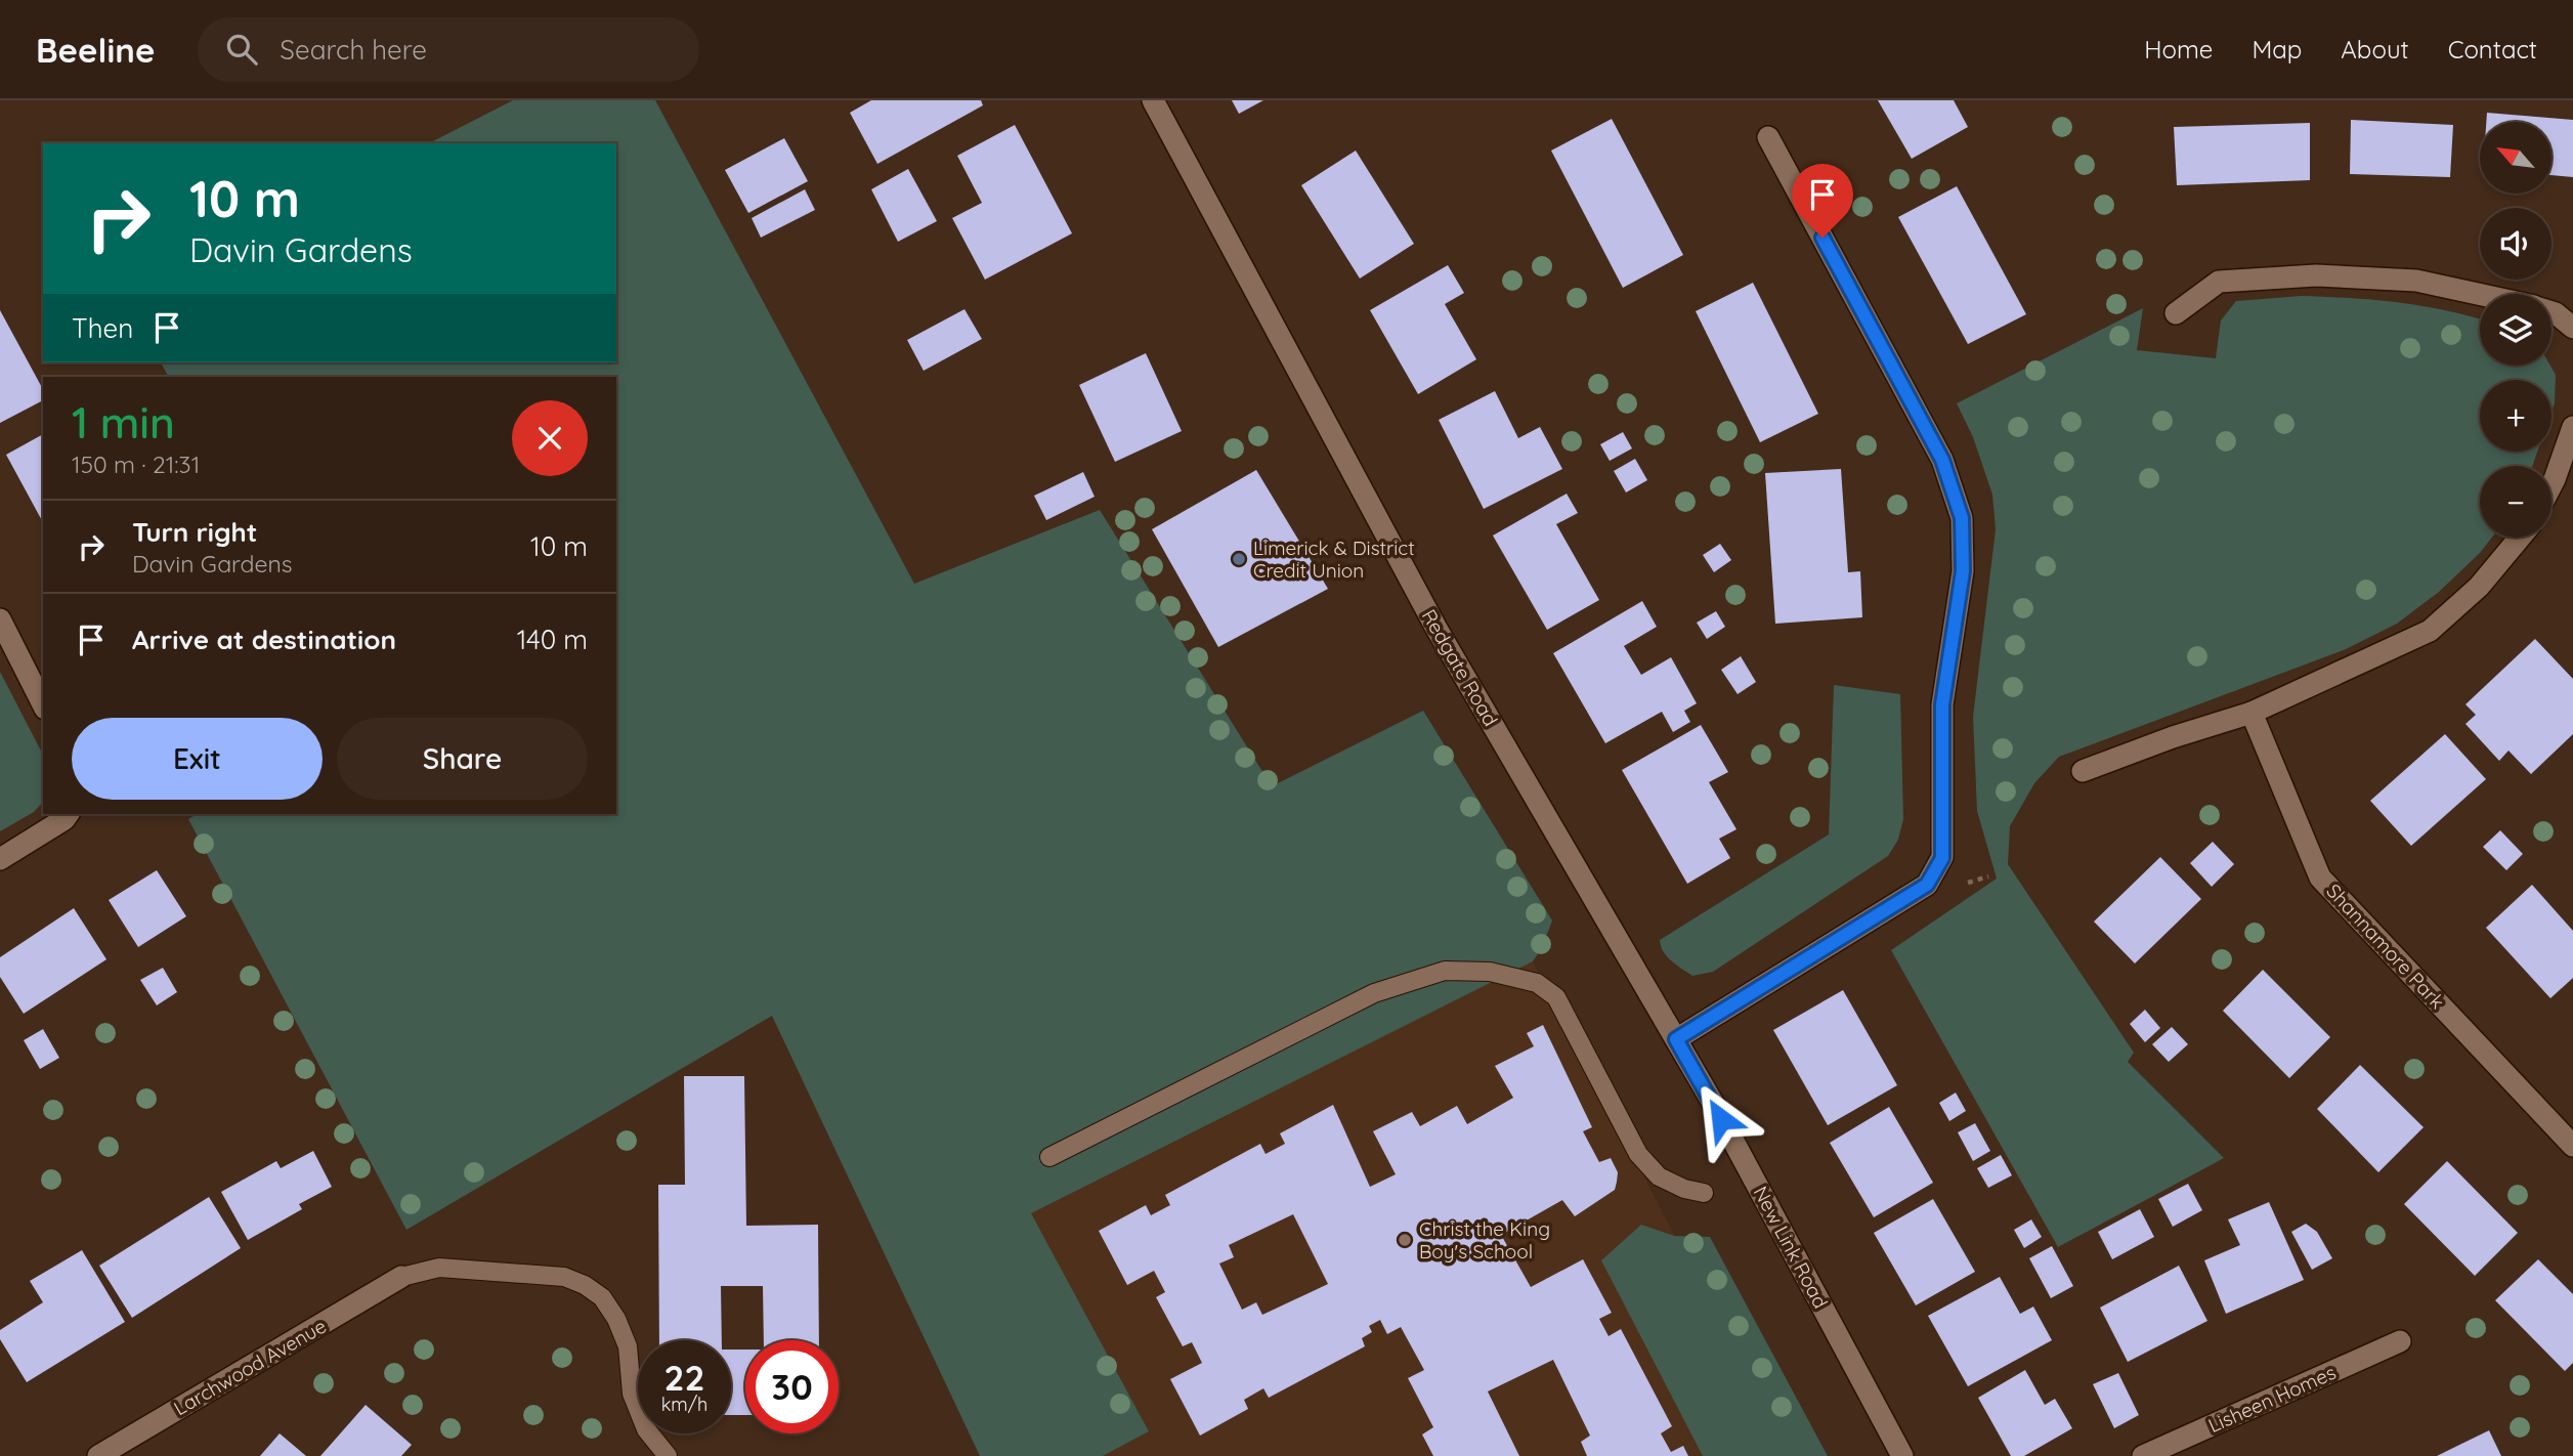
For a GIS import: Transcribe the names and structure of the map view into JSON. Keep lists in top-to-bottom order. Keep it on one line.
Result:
{"streets":{"street":["Redgate Road","Shannamore Park","New Link Road","Larchwood Avenue","Lisheen Homes"]},"crossings":[["Redgate Road","New Link Road"]],"places":["Limerick & District Credit Union","Christ the King Boy's School"],"north":"top left","page":{"header":"Beeline","search":"Search here","nav":["Home","Map","About","Contact"],"map_buttons":["+","−"],"turn":["10 m","Davin Gardens"],"then":"Then","heading":["1 min","150 m · 21:31"],"list":[{"name":"Turn right","note":"Davin Gardens","value":"10 m"},{"name":"Arrive at destination","value":"140 m"}],"buttons":["Exit","Share"],"speed":"22 km/h","limit":"30"}}
